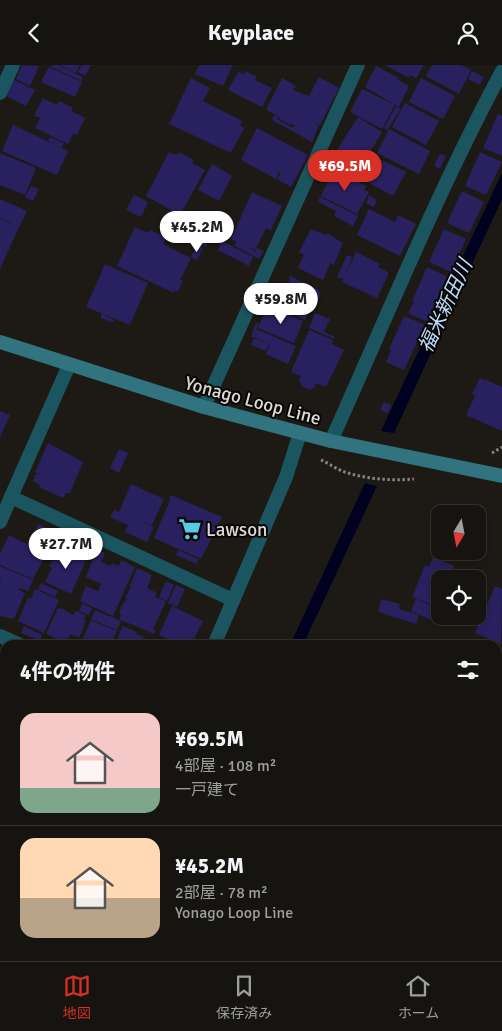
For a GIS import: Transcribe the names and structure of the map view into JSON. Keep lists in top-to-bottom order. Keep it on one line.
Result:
{"streets":{"main road":["Yonago Loop Line"]},"water":["福米新田川"],"places":{"supermarket":["Lawson"]},"north":"bottom","page":{"header":"Keyplace","price":["¥69.5M","¥45.2M","¥59.8M","¥27.7M"],"heading":"4件の物件","list":[{"name":"¥69.5M","note":"4部屋 · 108 m² · 一戸建て"},{"name":"¥45.2M","note":"2部屋 · 78 m² · Yonago Loop Line"}],"tabs":["地図","保存済み","ホーム"]}}
